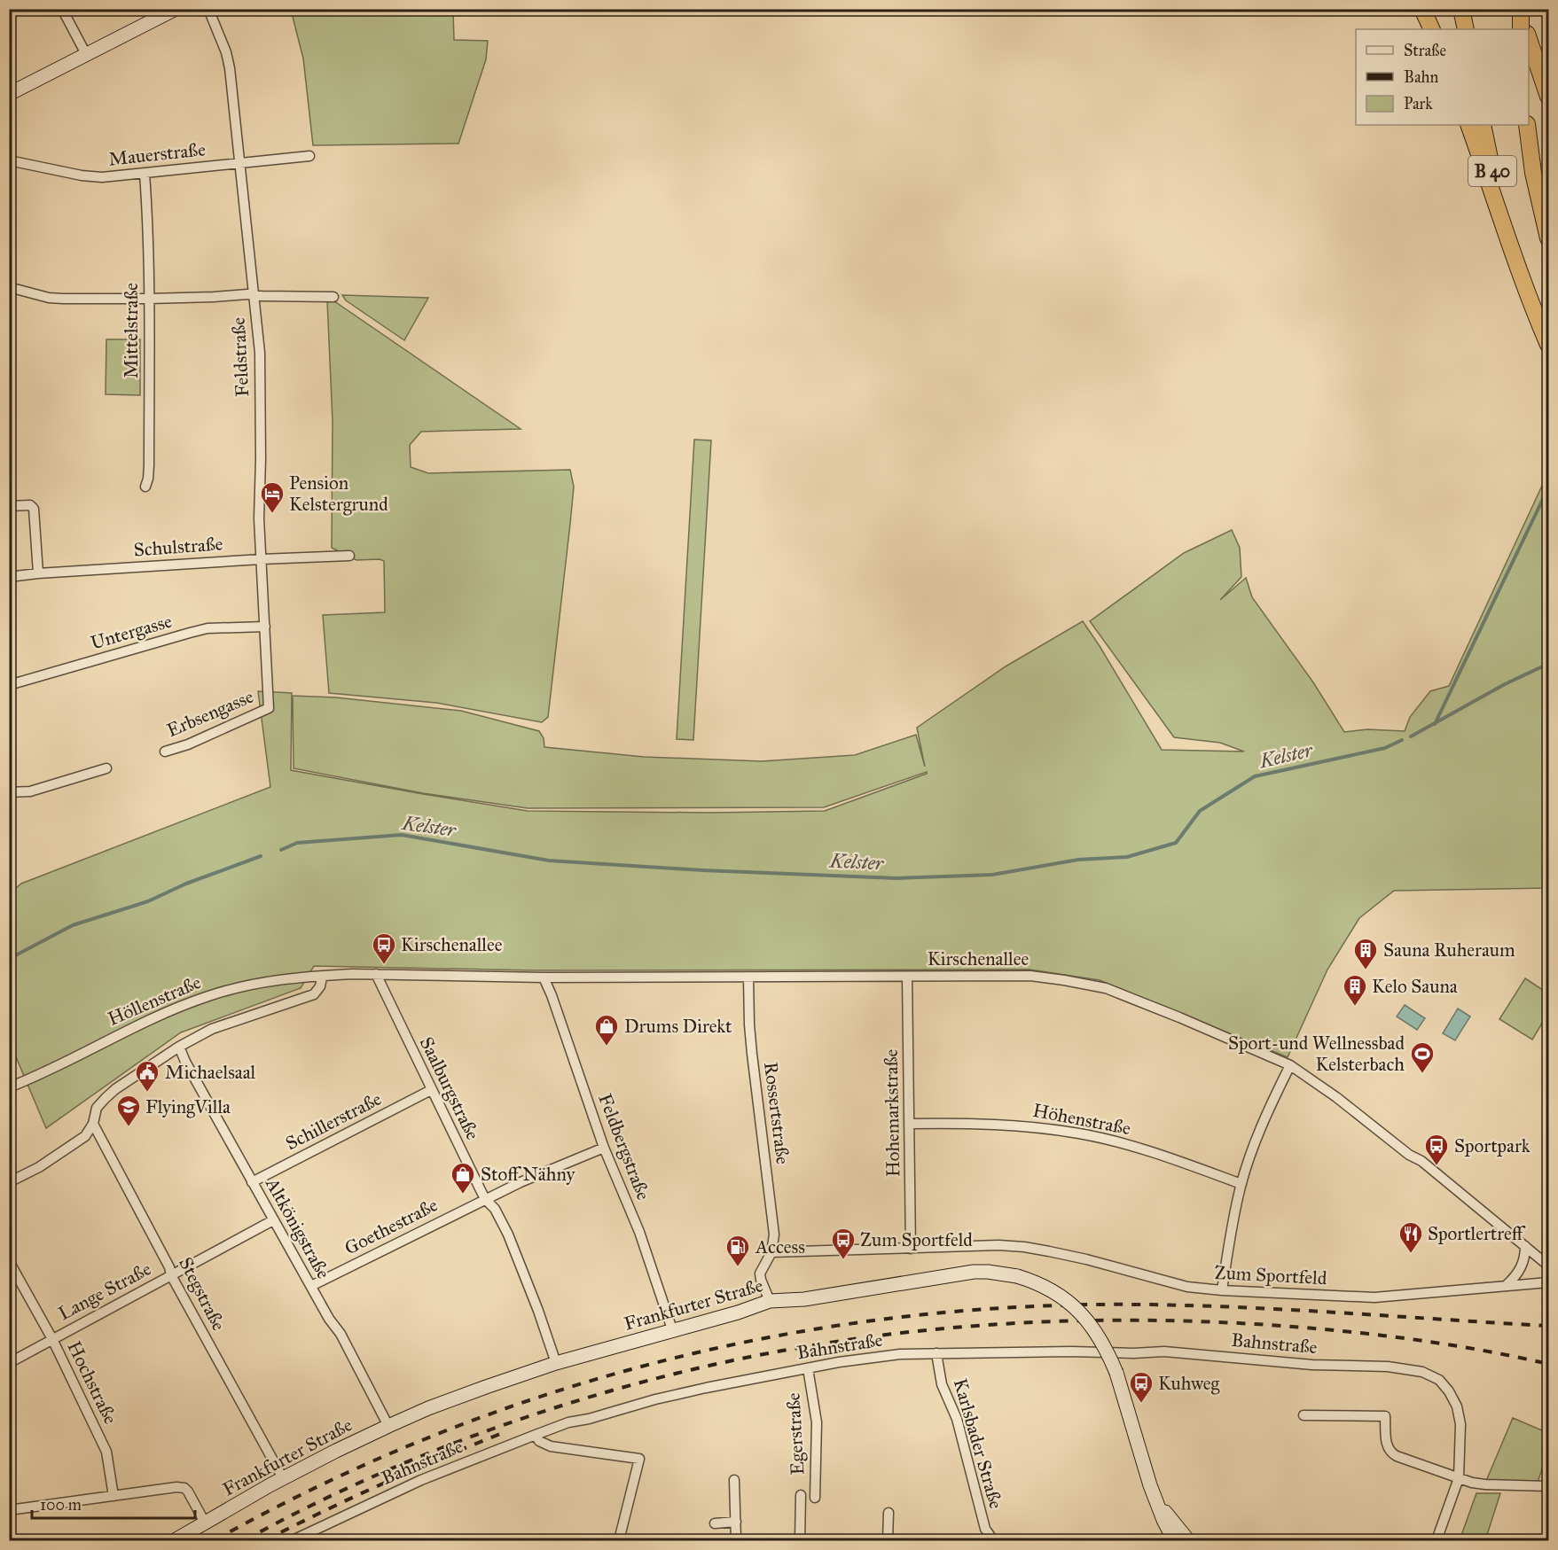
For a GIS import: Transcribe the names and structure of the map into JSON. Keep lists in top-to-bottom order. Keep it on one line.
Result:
{"streets":{"highway":["B 40"],"street":["Mauerstraße","Mittelstraße","Feldstraße","Schulstraße","Untergasse","Erbsengasse","Kirschenallee","Höllenstraße","Saalburgstraße","Rossertstraße","Hohemarkstraße","Höhenstraße","Schillerstraße","Feldbergstraße","Goethestraße","Altkönigstraße","Zum Sportfeld","Lange Straße","Stegstraße","Frankfurter Straße","Bahnstraße","Hochstraße","Egerstraße","Karlsbader Straße"]},"crossings":[["Mauerstraße","Mittelstraße"],["Mauerstraße","Feldstraße"],["Feldstraße","Schulstraße"],["Feldstraße","Untergasse"],["Feldstraße","Erbsengasse"],["Kirschenallee","Höllenstraße"],["Kirschenallee","Saalburgstraße"],["Kirschenallee","Rossertstraße"],["Kirschenallee","Hohemarkstraße"],["Kirschenallee","Feldbergstraße"],["Saalburgstraße","Schillerstraße"],["Saalburgstraße","Goethestraße"],["Saalburgstraße","Frankfurter Straße"],["Rossertstraße","Zum Sportfeld"],["Hohemarkstraße","Höhenstraße"],["Hohemarkstraße","Zum Sportfeld"],["Schillerstraße","Altkönigstraße"],["Feldbergstraße","Goethestraße"],["Feldbergstraße","Frankfurter Straße"],["Goethestraße","Altkönigstraße"],["Altkönigstraße","Lange Straße"],["Altkönigstraße","Frankfurter Straße"],["Lange Straße","Stegstraße"],["Lange Straße","Hochstraße"],["Stegstraße","Frankfurter Straße"],["Bahnstraße","Egerstraße"],["Bahnstraße","Karlsbader Straße"]],"water":["Kelster"],"places":{"hotel":["Pension Kelstergrund"],"bus stop":["Kirschenallee","Sportpark","Zum Sportfeld","Kuhweg"],"building":["Sauna Ruheraum","Kelo Sauna"],"shop":["Drums Direkt","Stoff Nähny"],"sports":["Sport-und Wellnessbad Kelsterbach"],"public building":["Michaelsaal"],"school or university":["FlyingVilla"],"restaurant":["Sportlertreff"],"fuel station":["Access"]},"legend":["Straße","Bahn","Park"],"scale_bar":"100 m"}
